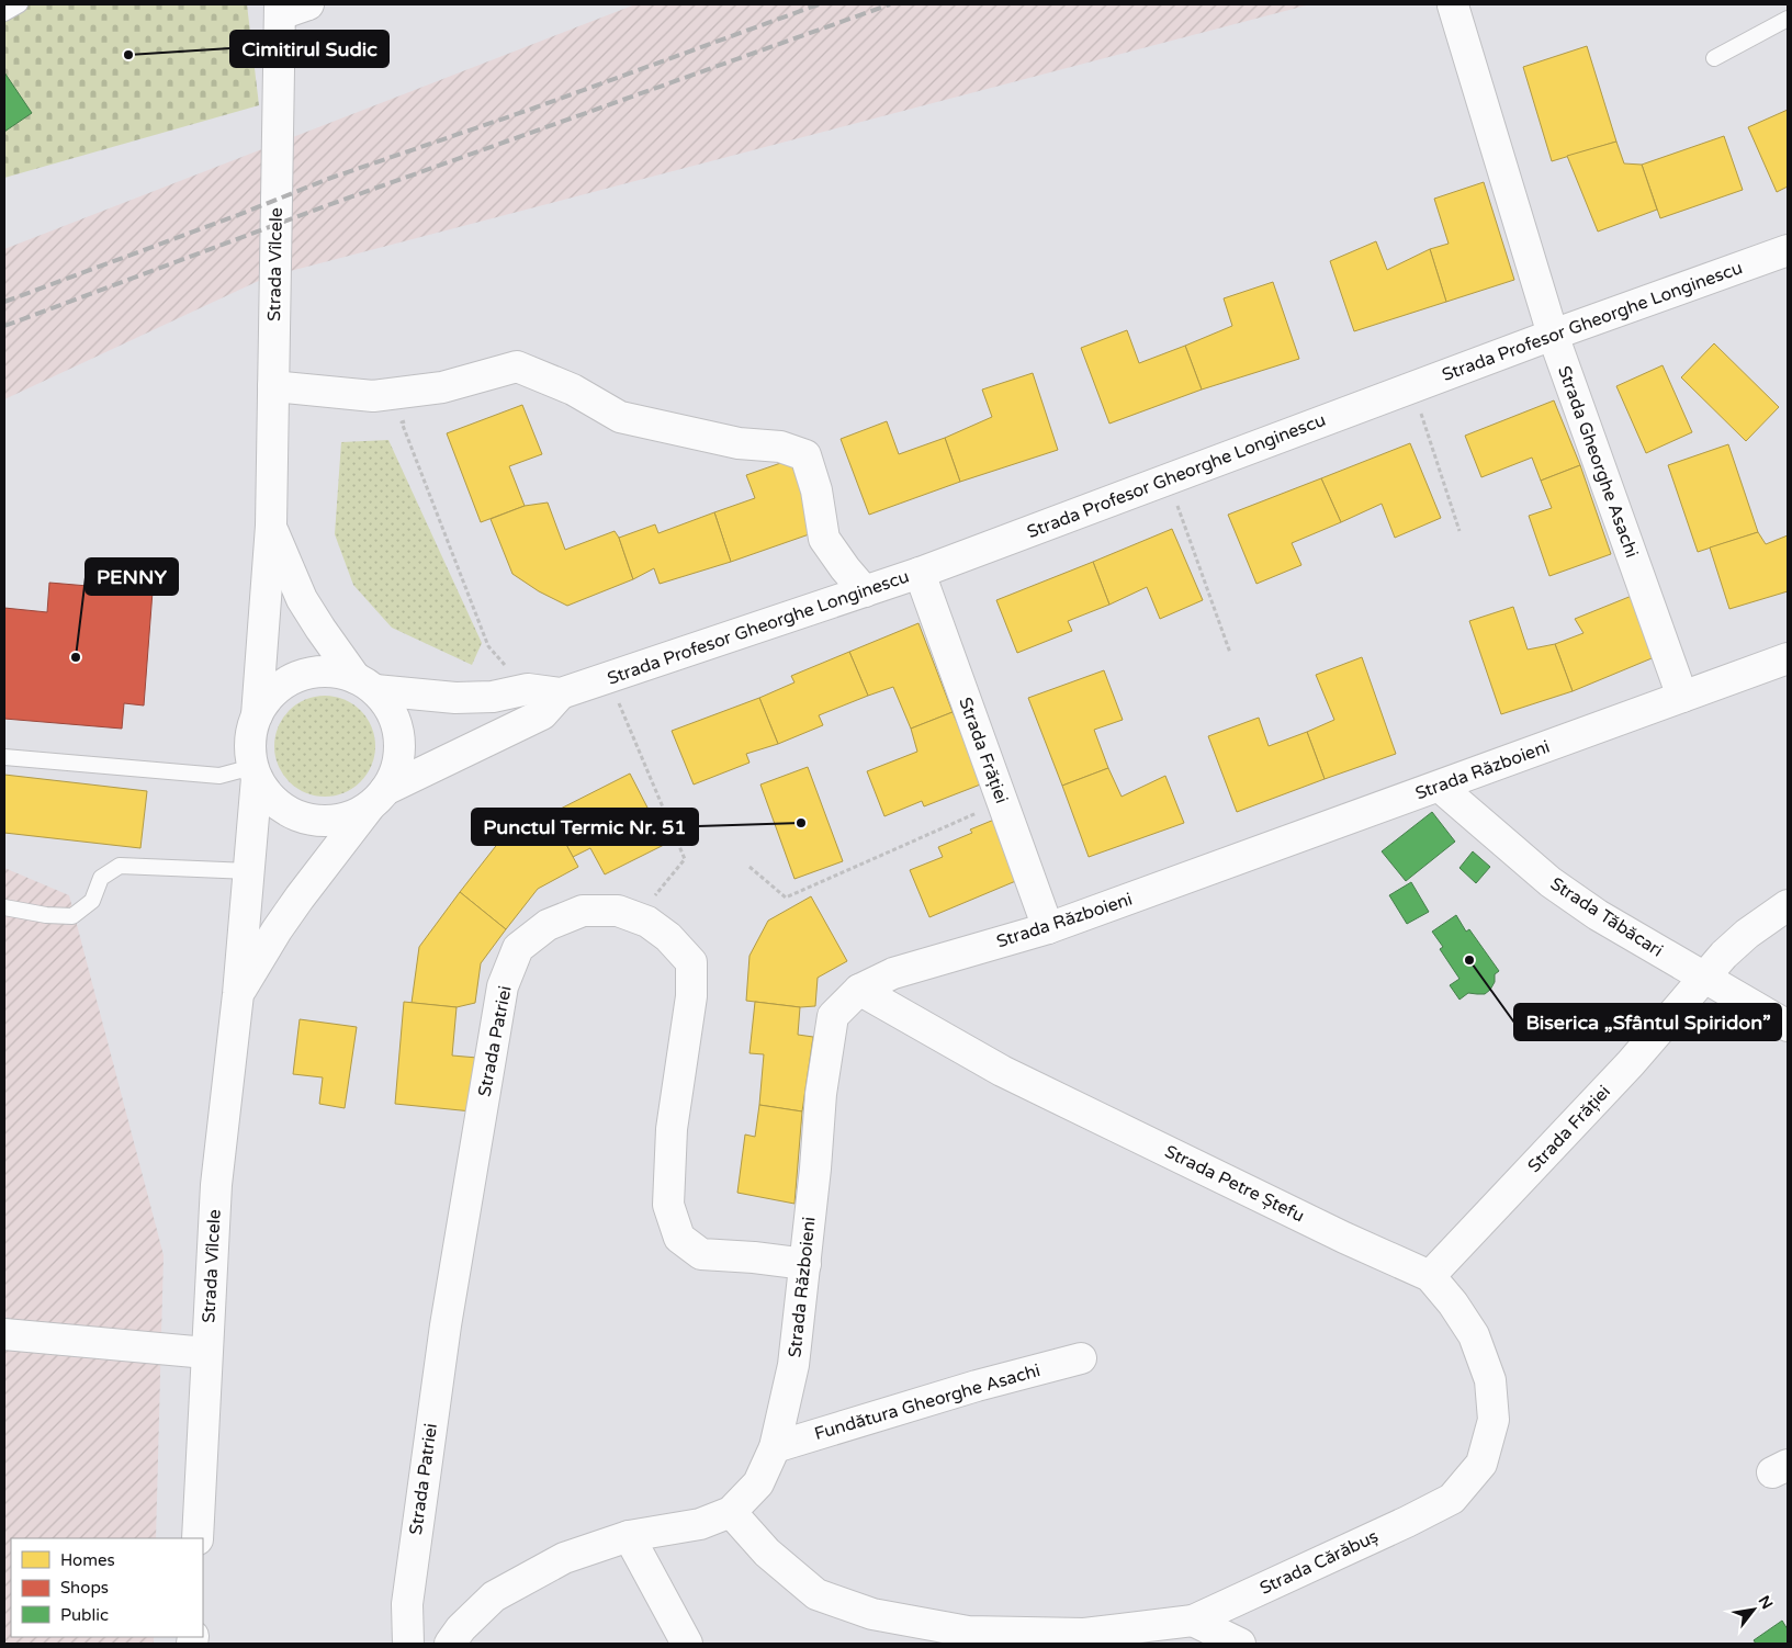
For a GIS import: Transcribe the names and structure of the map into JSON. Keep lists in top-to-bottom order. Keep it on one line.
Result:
{"streets":{"street":["Strada Vîlcele","Strada Profesor Gheorghe Longinescu","Strada Gheorghe Asachi","Strada Frăției","Strada Războieni","Strada Tăbăcari","Strada Patriei","Strada Petre Ștefu","Fundătura Gheorghe Asachi","Strada Cărăbuș"]},"crossings":[["Strada Vîlcele","Strada Profesor Gheorghe Longinescu"],["Strada Profesor Gheorghe Longinescu","Strada Gheorghe Asachi"],["Strada Profesor Gheorghe Longinescu","Strada Frăției"],["Strada Gheorghe Asachi","Strada Războieni"],["Strada Frăției","Strada Războieni"],["Strada Frăției","Strada Tăbăcari"],["Strada Frăției","Strada Petre Ștefu"],["Strada Războieni","Strada Tăbăcari"],["Strada Războieni","Strada Patriei"],["Strada Războieni","Strada Petre Ștefu"],["Strada Războieni","Fundătura Gheorghe Asachi"],["Strada Războieni","Strada Cărăbuș"],["Strada Petre Ștefu","Strada Cărăbuș"]],"places":["Cimitirul Sudic","PENNY","Punctul Termic Nr. 51","Biserica „Sfântul Spiridon”"],"legend":["Homes","Shops","Public"],"north":"top right"}
